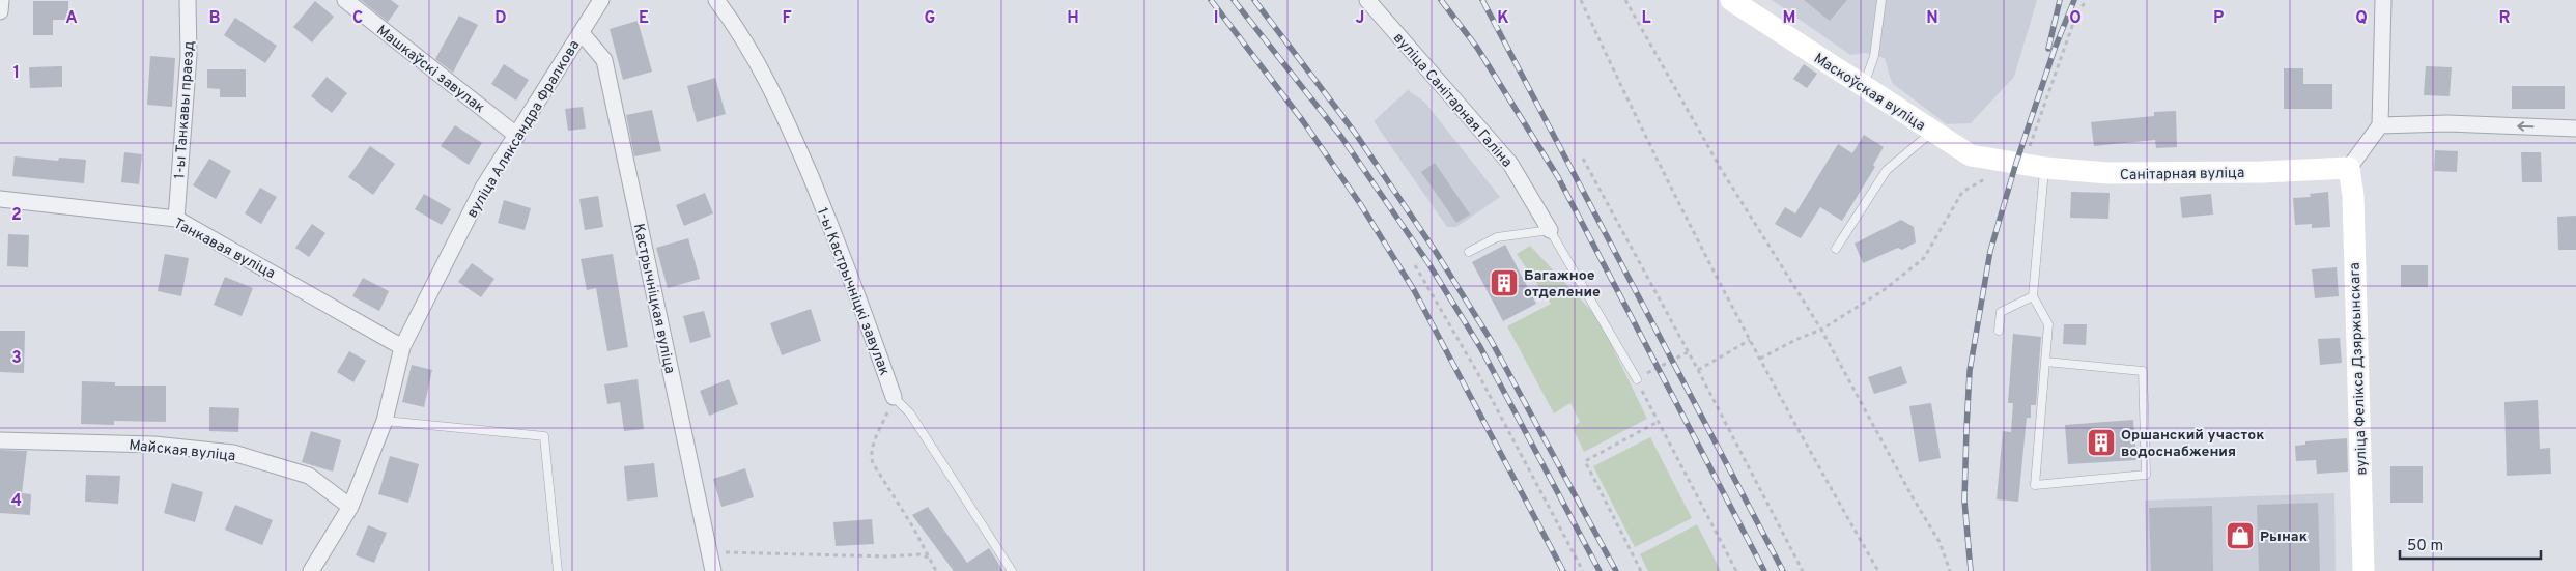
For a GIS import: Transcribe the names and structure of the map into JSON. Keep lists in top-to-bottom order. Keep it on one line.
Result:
{"streets":{"street":["Машкаўскі завулак","Маскоўская вуліца","вуліца Санітарная Галіна","1-ы Танкавы праезд","вуліца Аляксандра Фралкова","Санітарная вуліца","Танкавая вуліца","1-ы Кастрычніцкі завулак","Кастрычніцкая вуліца","вуліца Фелікса Дзяржынскага","Майская вуліца"]},"crossings":[["Машкаўскі завулак","вуліца Аляксандра Фралкова"],["Маскоўская вуліца","Санітарная вуліца"],["1-ы Танкавы праезд","Танкавая вуліца"],["вуліца Аляксандра Фралкова","Танкавая вуліца"],["вуліца Аляксандра Фралкова","Кастрычніцкая вуліца"],["вуліца Аляксандра Фралкова","Майская вуліца"],["Санітарная вуліца","вуліца Фелікса Дзяржынскага"]],"places":{"building":["Багажное отделение","Оршанский участок водоснабжения"],"shop":["Рынак"]},"scale_bar":"50 m","grid":{"columns":["A","B","C","D","E","F","G","H","I","J","K","L","M","N","O","P","Q","R"],"rows":["1","2","3","4"]}}
